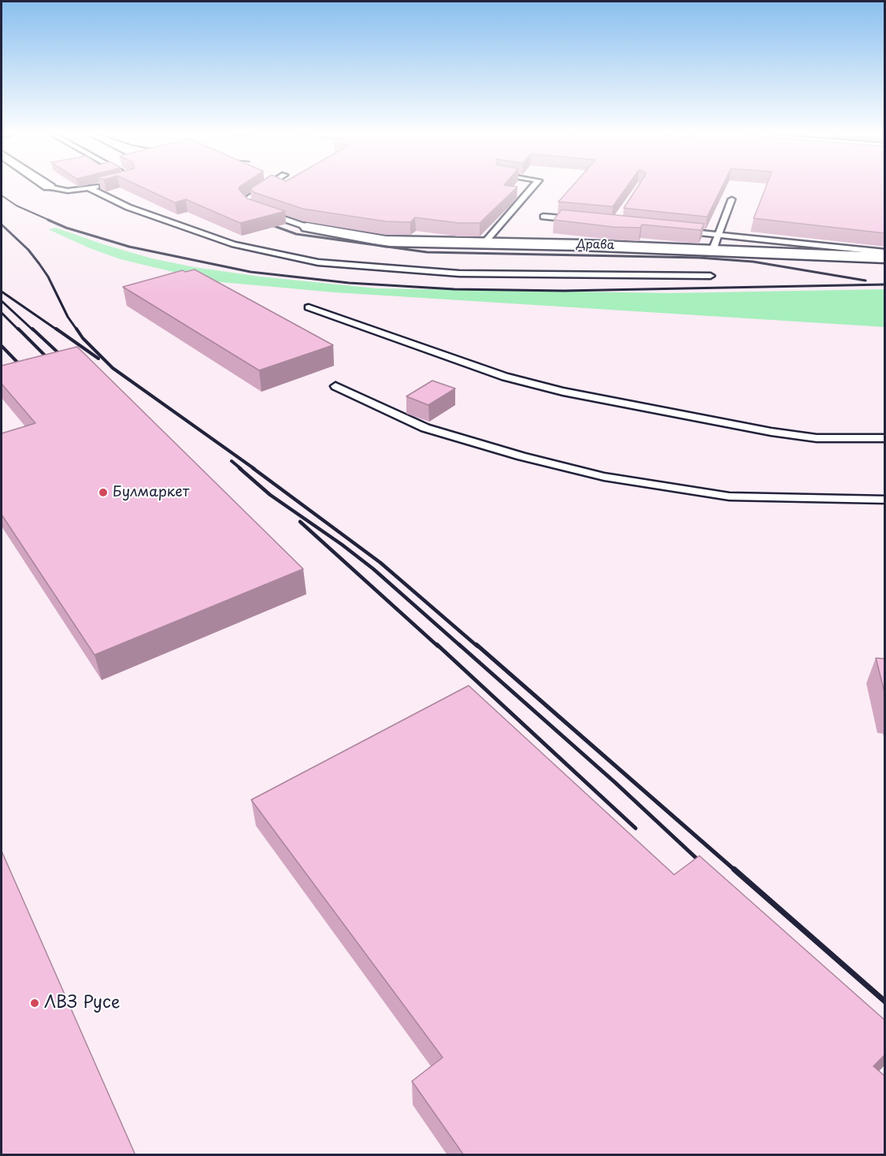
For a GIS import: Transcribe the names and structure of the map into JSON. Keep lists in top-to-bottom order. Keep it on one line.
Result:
{"streets":{"street":["Драва"]},"places":["Булмаркет","ЛВЗ Русе"]}
